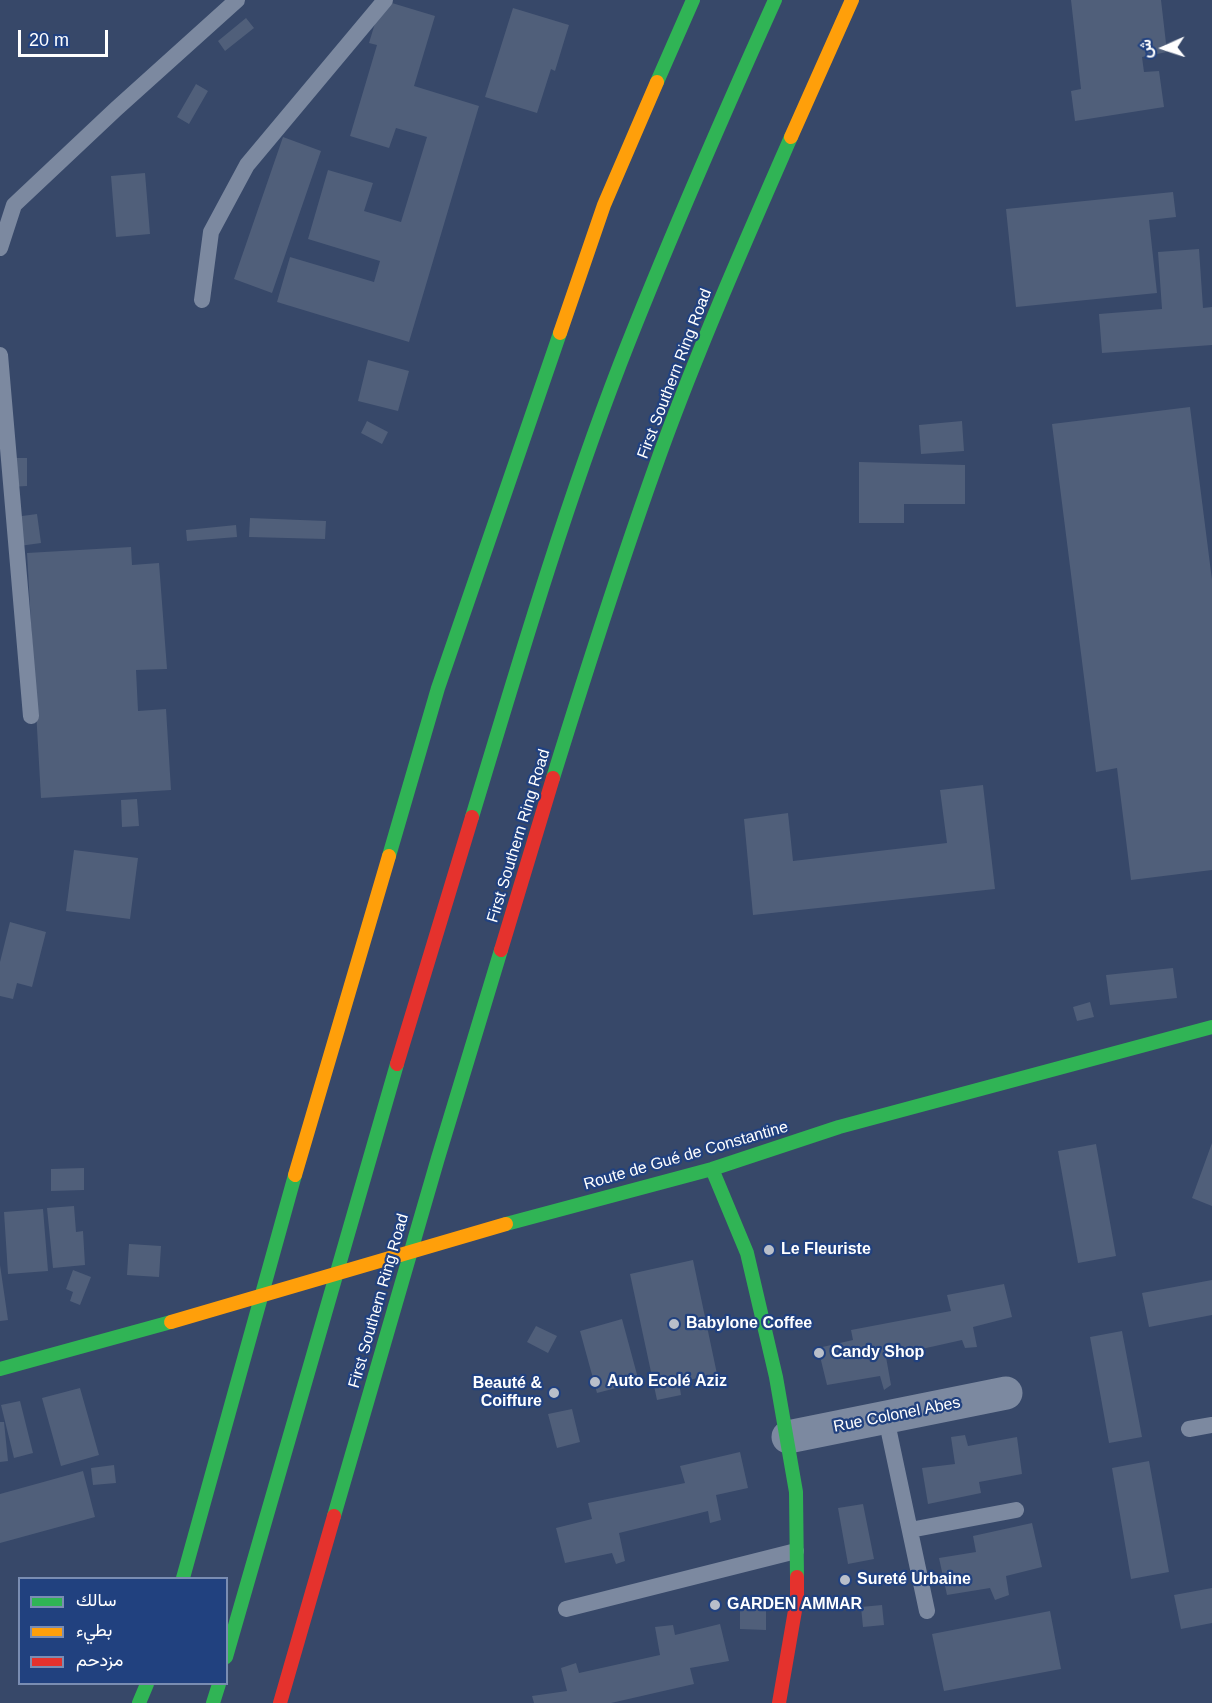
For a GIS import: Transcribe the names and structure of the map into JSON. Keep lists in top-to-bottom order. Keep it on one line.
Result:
{"streets":{"main road":["First Southern Ring Road","Route de Gué de Constantine"],"street":["Rue Colonel Abes"]},"places":["Le Fleuriste","Babylone Coffee","Candy Shop","Auto Ecolé Aziz","Beauté & Coiffure","Sureté Urbaine","GARDEN AMMAR"],"legend":["سالك","بطيء","مزدحم"],"scale_bar":"20 m","north":"left"}
